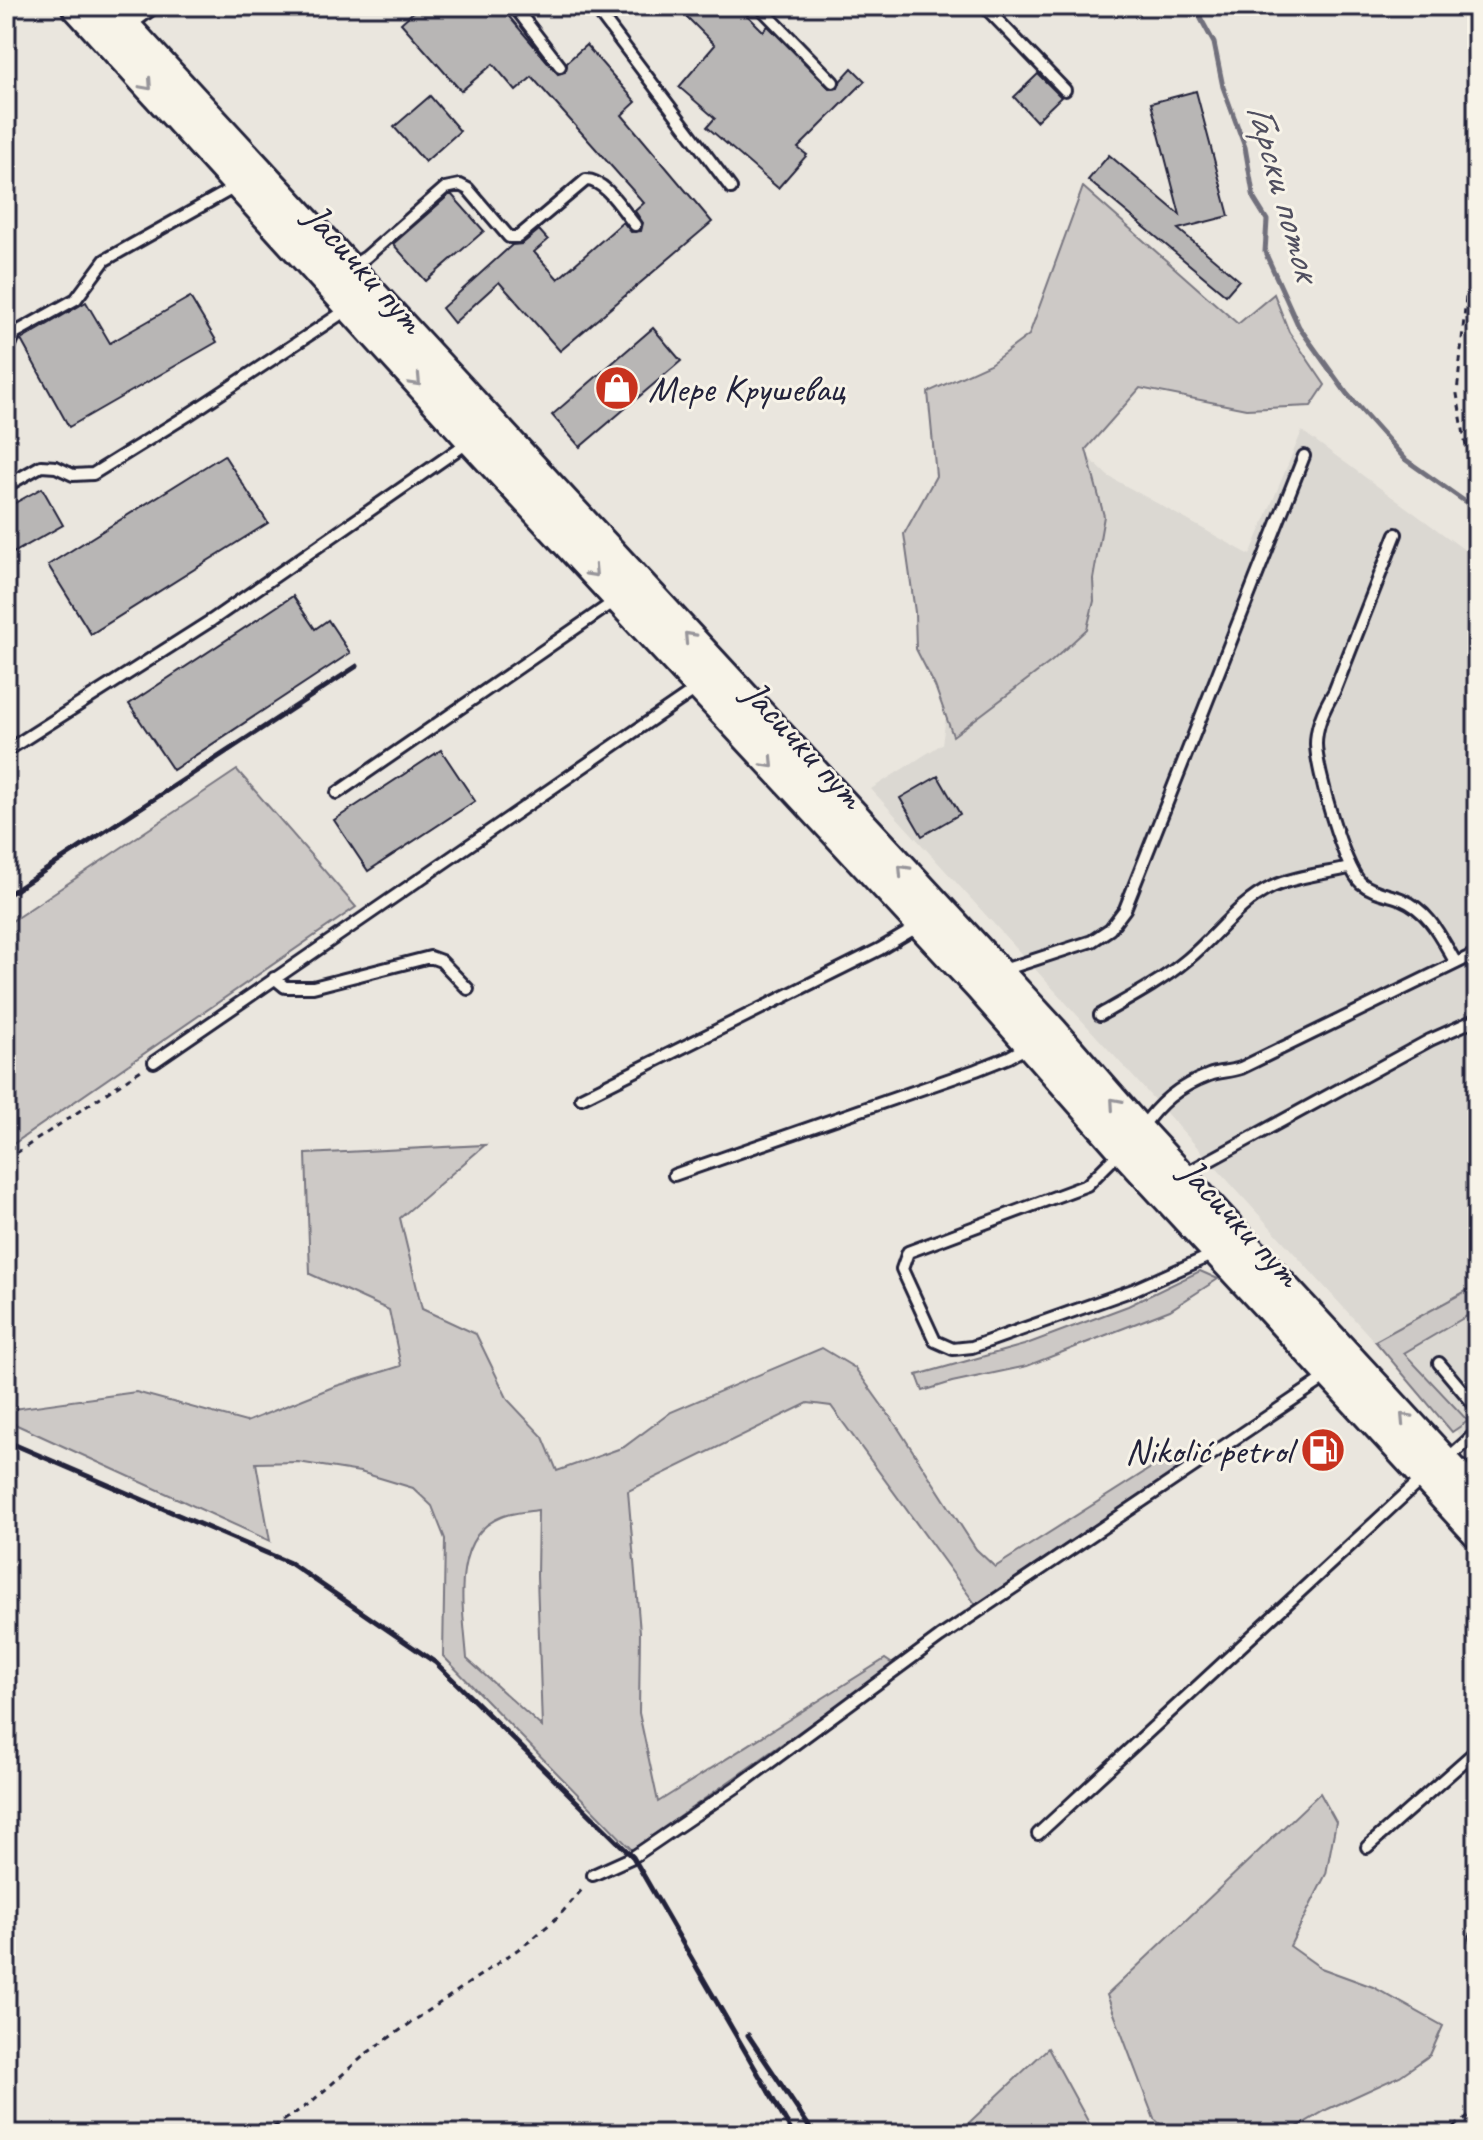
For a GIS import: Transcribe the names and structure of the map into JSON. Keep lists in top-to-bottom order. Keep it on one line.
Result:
{"streets":{"main road":["Јасички пут"]},"water":["Гарски поток"],"places":{"shop":["Мере Крушевац"],"fuel station":["Nikolić petrol"]}}
